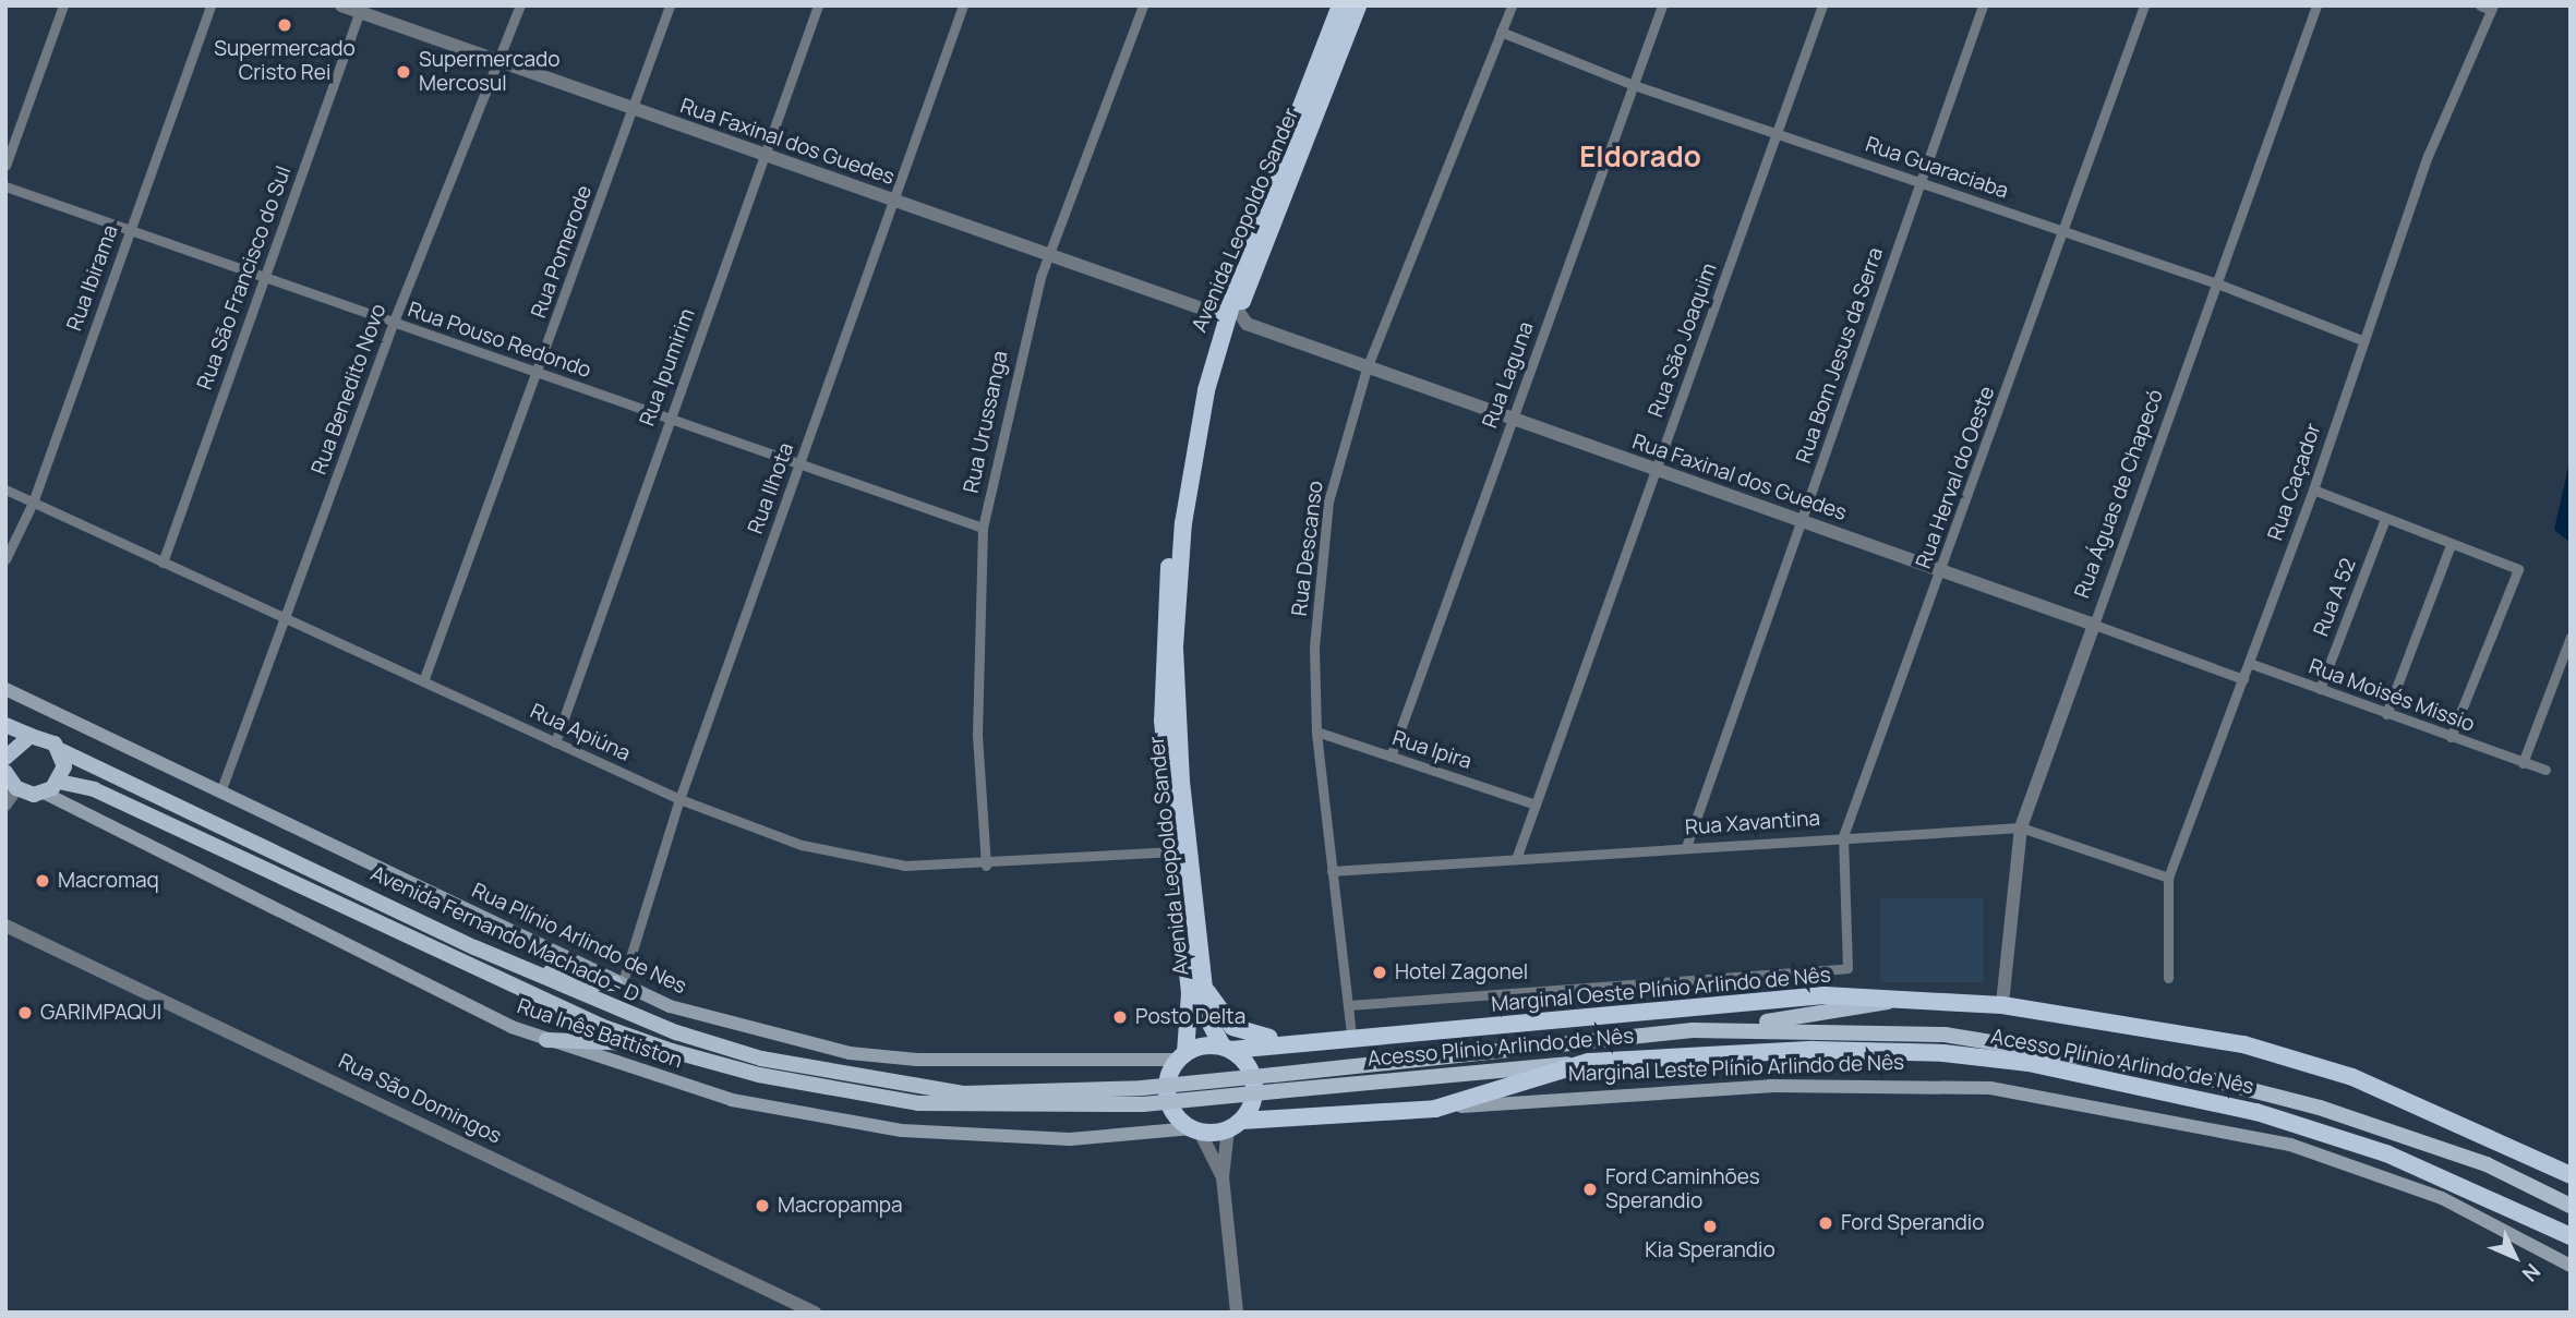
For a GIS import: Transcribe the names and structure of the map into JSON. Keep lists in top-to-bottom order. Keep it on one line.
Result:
{"streets":{"highway":["Avenida Leopoldo Sander","Marginal Oeste Plínio Arlindo de Nês","Acesso Plínio Arlindo de Nês","Marginal Leste Plínio Arlindo de Nês"],"main road":["Avenida Fernando Machado - D","Rua Plínio Arlindo de Nes","Rua Inês Battiston"],"street":["Rua Faxinal dos Guedes","Rua Guaraciaba","Rua Pomerode","Rua Ibirama","Rua São Francisco do Sul","Rua Pouso Redondo","Rua São Joaquim","Rua Bom Jesus da Serra","Rua Ipumirim","Rua Laguna","Rua Benedito Novo","Rua Urussanga","Rua Herval do Oeste","Rua Caçador","Rua Ilhota","Rua Águas de Chapecó","Rua Descanso","Rua A 52","Rua Moisés Missio","Rua Apiúna","Rua Ipira","Rua Xavantina","Rua São Domingos"]},"crossings":[["Rua Faxinal dos Guedes","Avenida Leopoldo Sander"],["Rua Faxinal dos Guedes","Rua Pomerode"],["Rua Faxinal dos Guedes","Rua São Francisco do Sul"],["Rua Faxinal dos Guedes","Rua São Joaquim"],["Rua Faxinal dos Guedes","Rua Bom Jesus da Serra"],["Rua Faxinal dos Guedes","Rua Ipumirim"],["Rua Faxinal dos Guedes","Rua Laguna"],["Rua Faxinal dos Guedes","Rua Benedito Novo"],["Rua Faxinal dos Guedes","Rua Urussanga"],["Rua Faxinal dos Guedes","Rua Herval do Oeste"],["Rua Faxinal dos Guedes","Rua Caçador"],["Rua Faxinal dos Guedes","Rua Ilhota"],["Rua Faxinal dos Guedes","Rua Águas de Chapecó"],["Rua Faxinal dos Guedes","Rua Descanso"],["Rua Guaraciaba","Rua São Joaquim"],["Rua Guaraciaba","Rua Bom Jesus da Serra"],["Rua Guaraciaba","Rua Laguna"],["Rua Guaraciaba","Rua Herval do Oeste"],["Rua Guaraciaba","Rua Caçador"],["Rua Guaraciaba","Rua Águas de Chapecó"],["Rua Guaraciaba","Rua Descanso"],["Avenida Leopoldo Sander","Rua Apiúna"],["Avenida Leopoldo Sander","Rua Plínio Arlindo de Nes"],["Avenida Leopoldo Sander","Marginal Oeste Plínio Arlindo de Nês"],["Avenida Leopoldo Sander","Rua Inês Battiston"],["Avenida Leopoldo Sander","Marginal Leste Plínio Arlindo de Nês"],["Rua Pomerode","Rua Pouso Redondo"],["Rua Pomerode","Rua Apiúna"],["Rua Ibirama","Rua Pouso Redondo"],["Rua Ibirama","Rua Apiúna"],["Rua São Francisco do Sul","Rua Pouso Redondo"],["Rua São Francisco do Sul","Rua Apiúna"],["Rua Pouso Redondo","Rua Ipumirim"],["Rua Pouso Redondo","Rua Benedito Novo"],["Rua Pouso Redondo","Rua Urussanga"],["Rua Pouso Redondo","Rua Ilhota"],["Rua São Joaquim","Rua Ipira"],["Rua São Joaquim","Rua Xavantina"],["Rua Bom Jesus da Serra","Rua Xavantina"],["Rua Ipumirim","Rua Apiúna"],["Rua Laguna","Rua Ipira"],["Rua Benedito Novo","Rua Apiúna"],["Rua Benedito Novo","Rua Plínio Arlindo de Nes"],["Rua Urussanga","Rua Apiúna"],["Rua Herval do Oeste","Rua Descanso"],["Rua Herval do Oeste","Rua Xavantina"],["Rua Caçador","Rua Moisés Missio"],["Rua Caçador","Rua Xavantina"],["Rua Ilhota","Rua Apiúna"],["Rua Ilhota","Rua Plínio Arlindo de Nes"],["Rua Águas de Chapecó","Rua Xavantina"],["Rua Águas de Chapecó","Marginal Oeste Plínio Arlindo de Nês"],["Rua Descanso","Rua Ipira"],["Rua Descanso","Rua Xavantina"],["Rua Descanso","Marginal Oeste Plínio Arlindo de Nês"],["Rua A 52","Rua Moisés Missio"],["Avenida Fernando Machado - D","Acesso Plínio Arlindo de Nês"],["Rua Plínio Arlindo de Nes","Marginal Oeste Plínio Arlindo de Nês"],["Rua Plínio Arlindo de Nes","Rua Inês Battiston"],["Rua Plínio Arlindo de Nes","Marginal Leste Plínio Arlindo de Nês"],["Marginal Oeste Plínio Arlindo de Nês","Rua Inês Battiston"],["Marginal Oeste Plínio Arlindo de Nês","Marginal Leste Plínio Arlindo de Nês"],["Rua Inês Battiston","Marginal Leste Plínio Arlindo de Nês"]],"districts":["Eldorado"],"places":["Supermercado Cristo Rei","Supermercado Mercosul","Macromaq","Hotel Zagonel","GARIMPAQUI","Posto Delta","Ford Caminhões Sperandio","Macropampa","Ford Sperandio","Kia Sperandio"],"north":"bottom right"}
